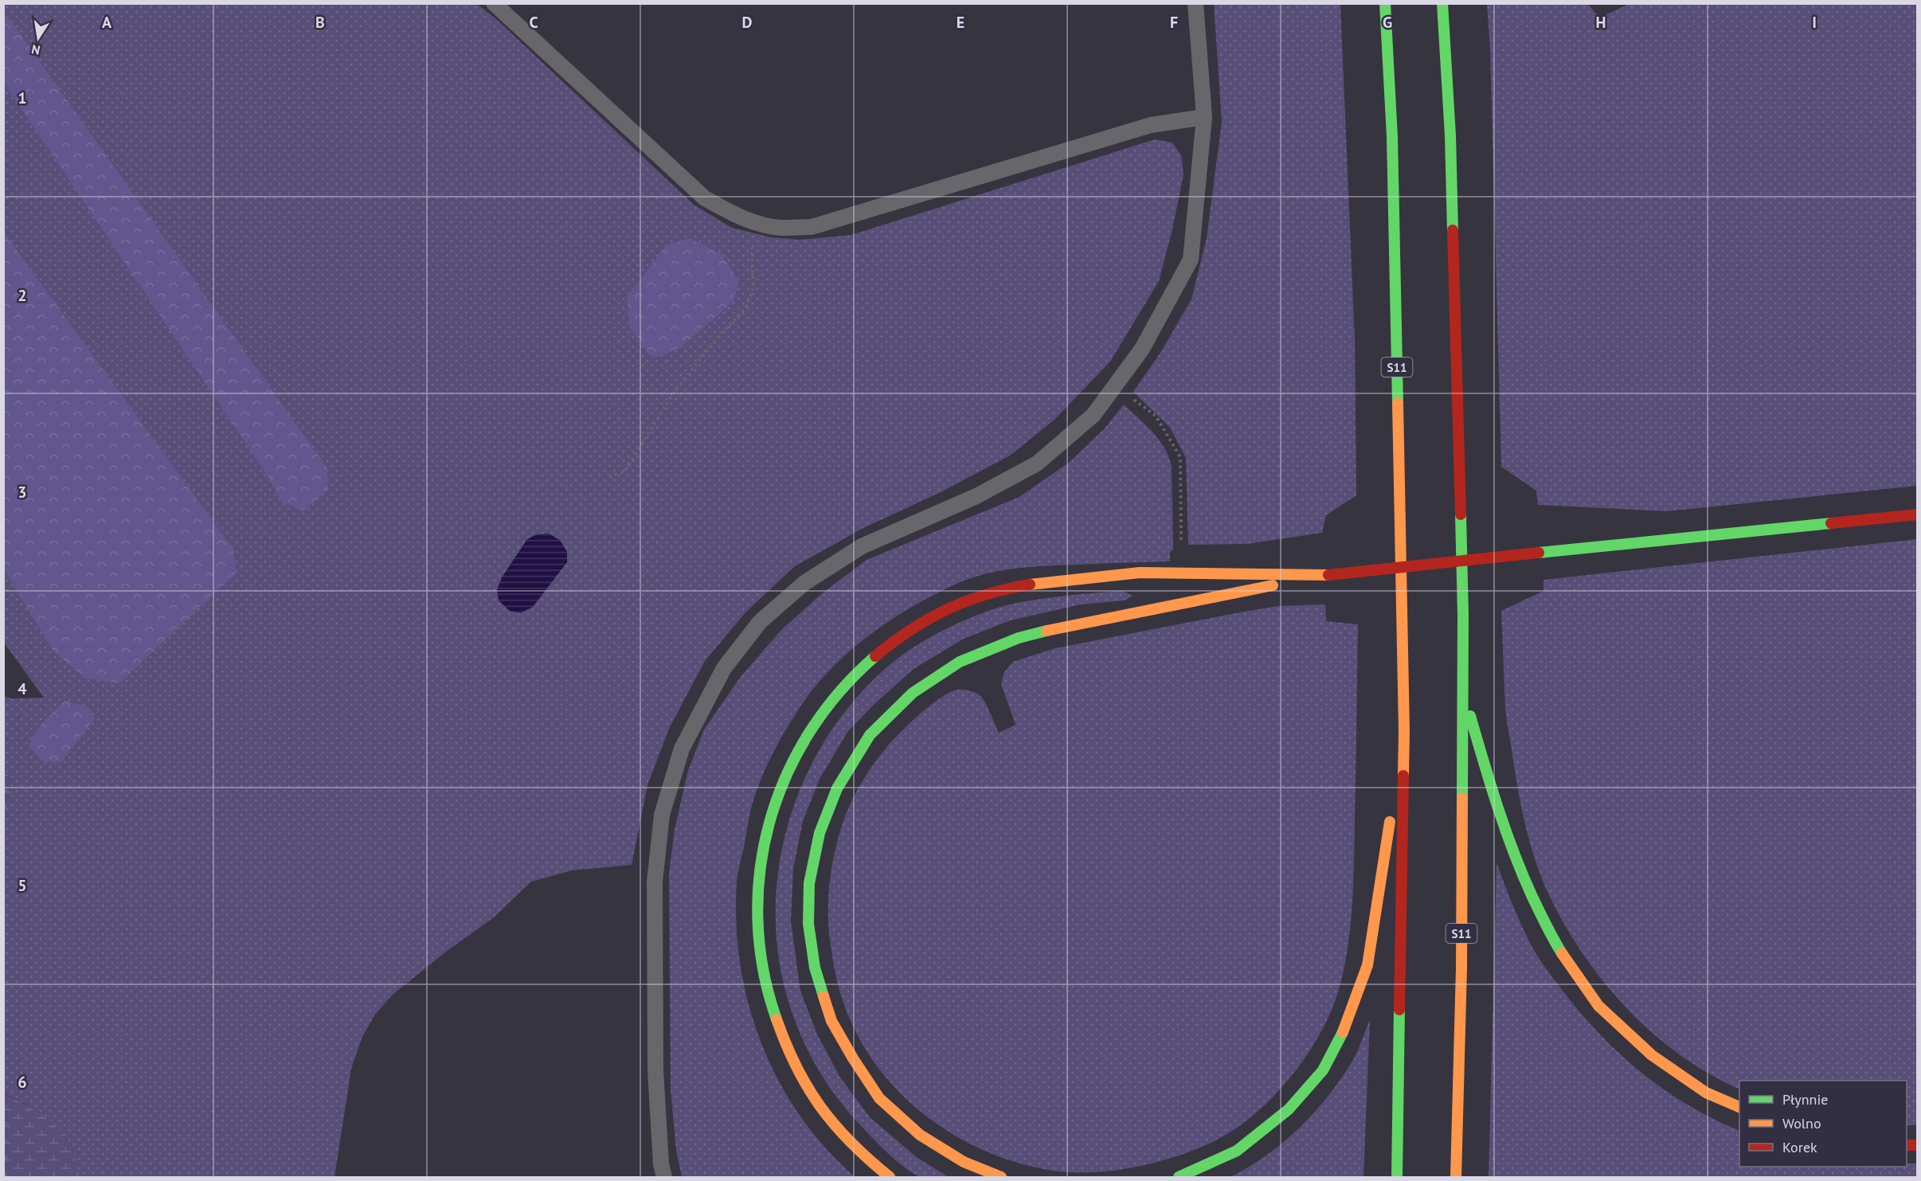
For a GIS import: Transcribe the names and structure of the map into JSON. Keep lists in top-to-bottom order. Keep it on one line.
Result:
{"streets":{"highway":["S11"]},"legend":["Płynnie","Wolno","Korek"],"north":"bottom","grid":{"columns":["A","B","C","D","E","F","G","H","I"],"rows":["1","2","3","4","5","6"]}}
